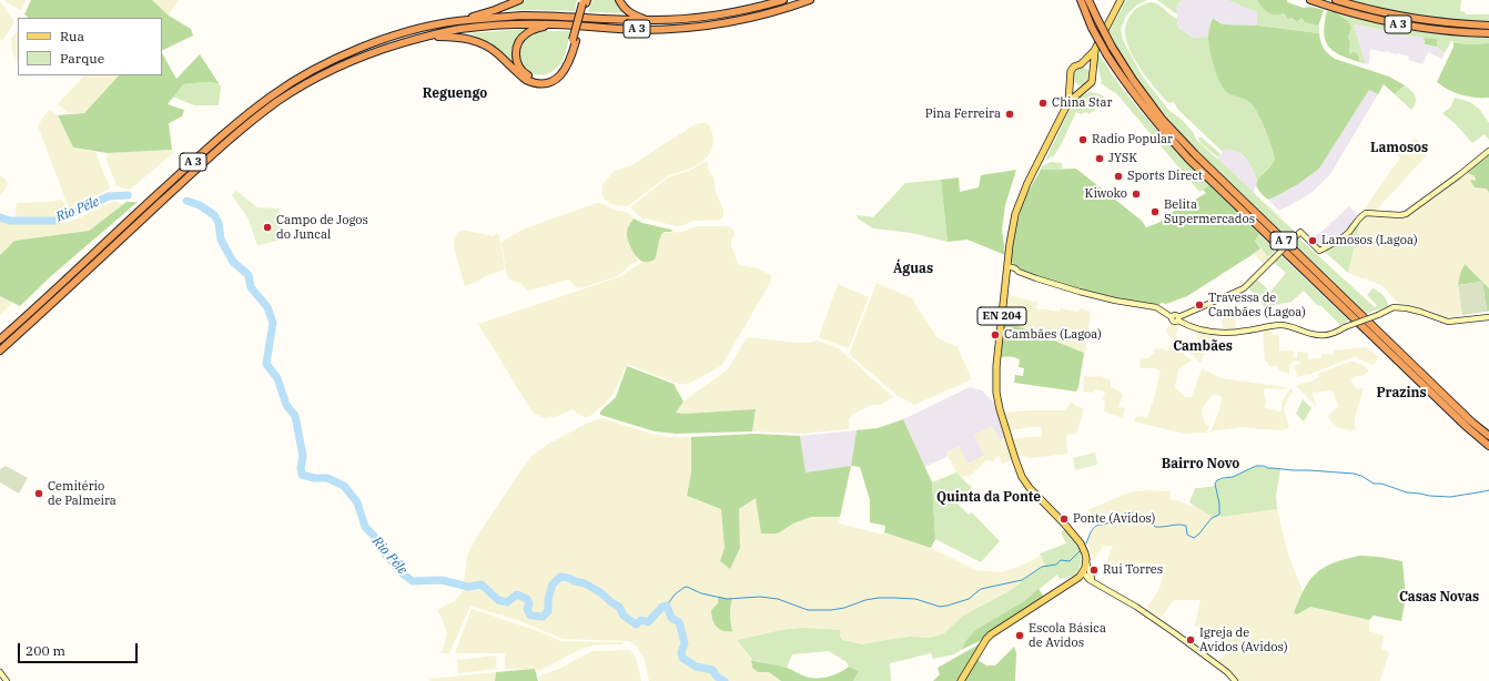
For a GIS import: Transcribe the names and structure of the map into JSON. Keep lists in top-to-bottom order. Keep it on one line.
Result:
{"streets":{"highway":["A 3","A 7"],"main road":["EN 204"]},"districts":["Reguengo","Lamosos","Águas","Cambães","Prazins","Bairro Novo","Quinta da Ponte","Casas Novas"],"water":["Rio Péle"],"places":["China Star","Pina Ferreira","Radio Popular","JYSK","Sports Direct","Kiwoko","Belita Supermercados","Campo de Jogos do Juncal","Lamosos (Lagoa)","Travessa de Cambães (Lagoa)","Cambães (Lagoa)","Cemitério de Palmeira","Ponte (Avidos)","Rui Torres","Escola Básica de Avidos","Igreja de Avidos (Avidos)"],"legend":["Rua","Parque"],"scale_bar":"200 m"}
